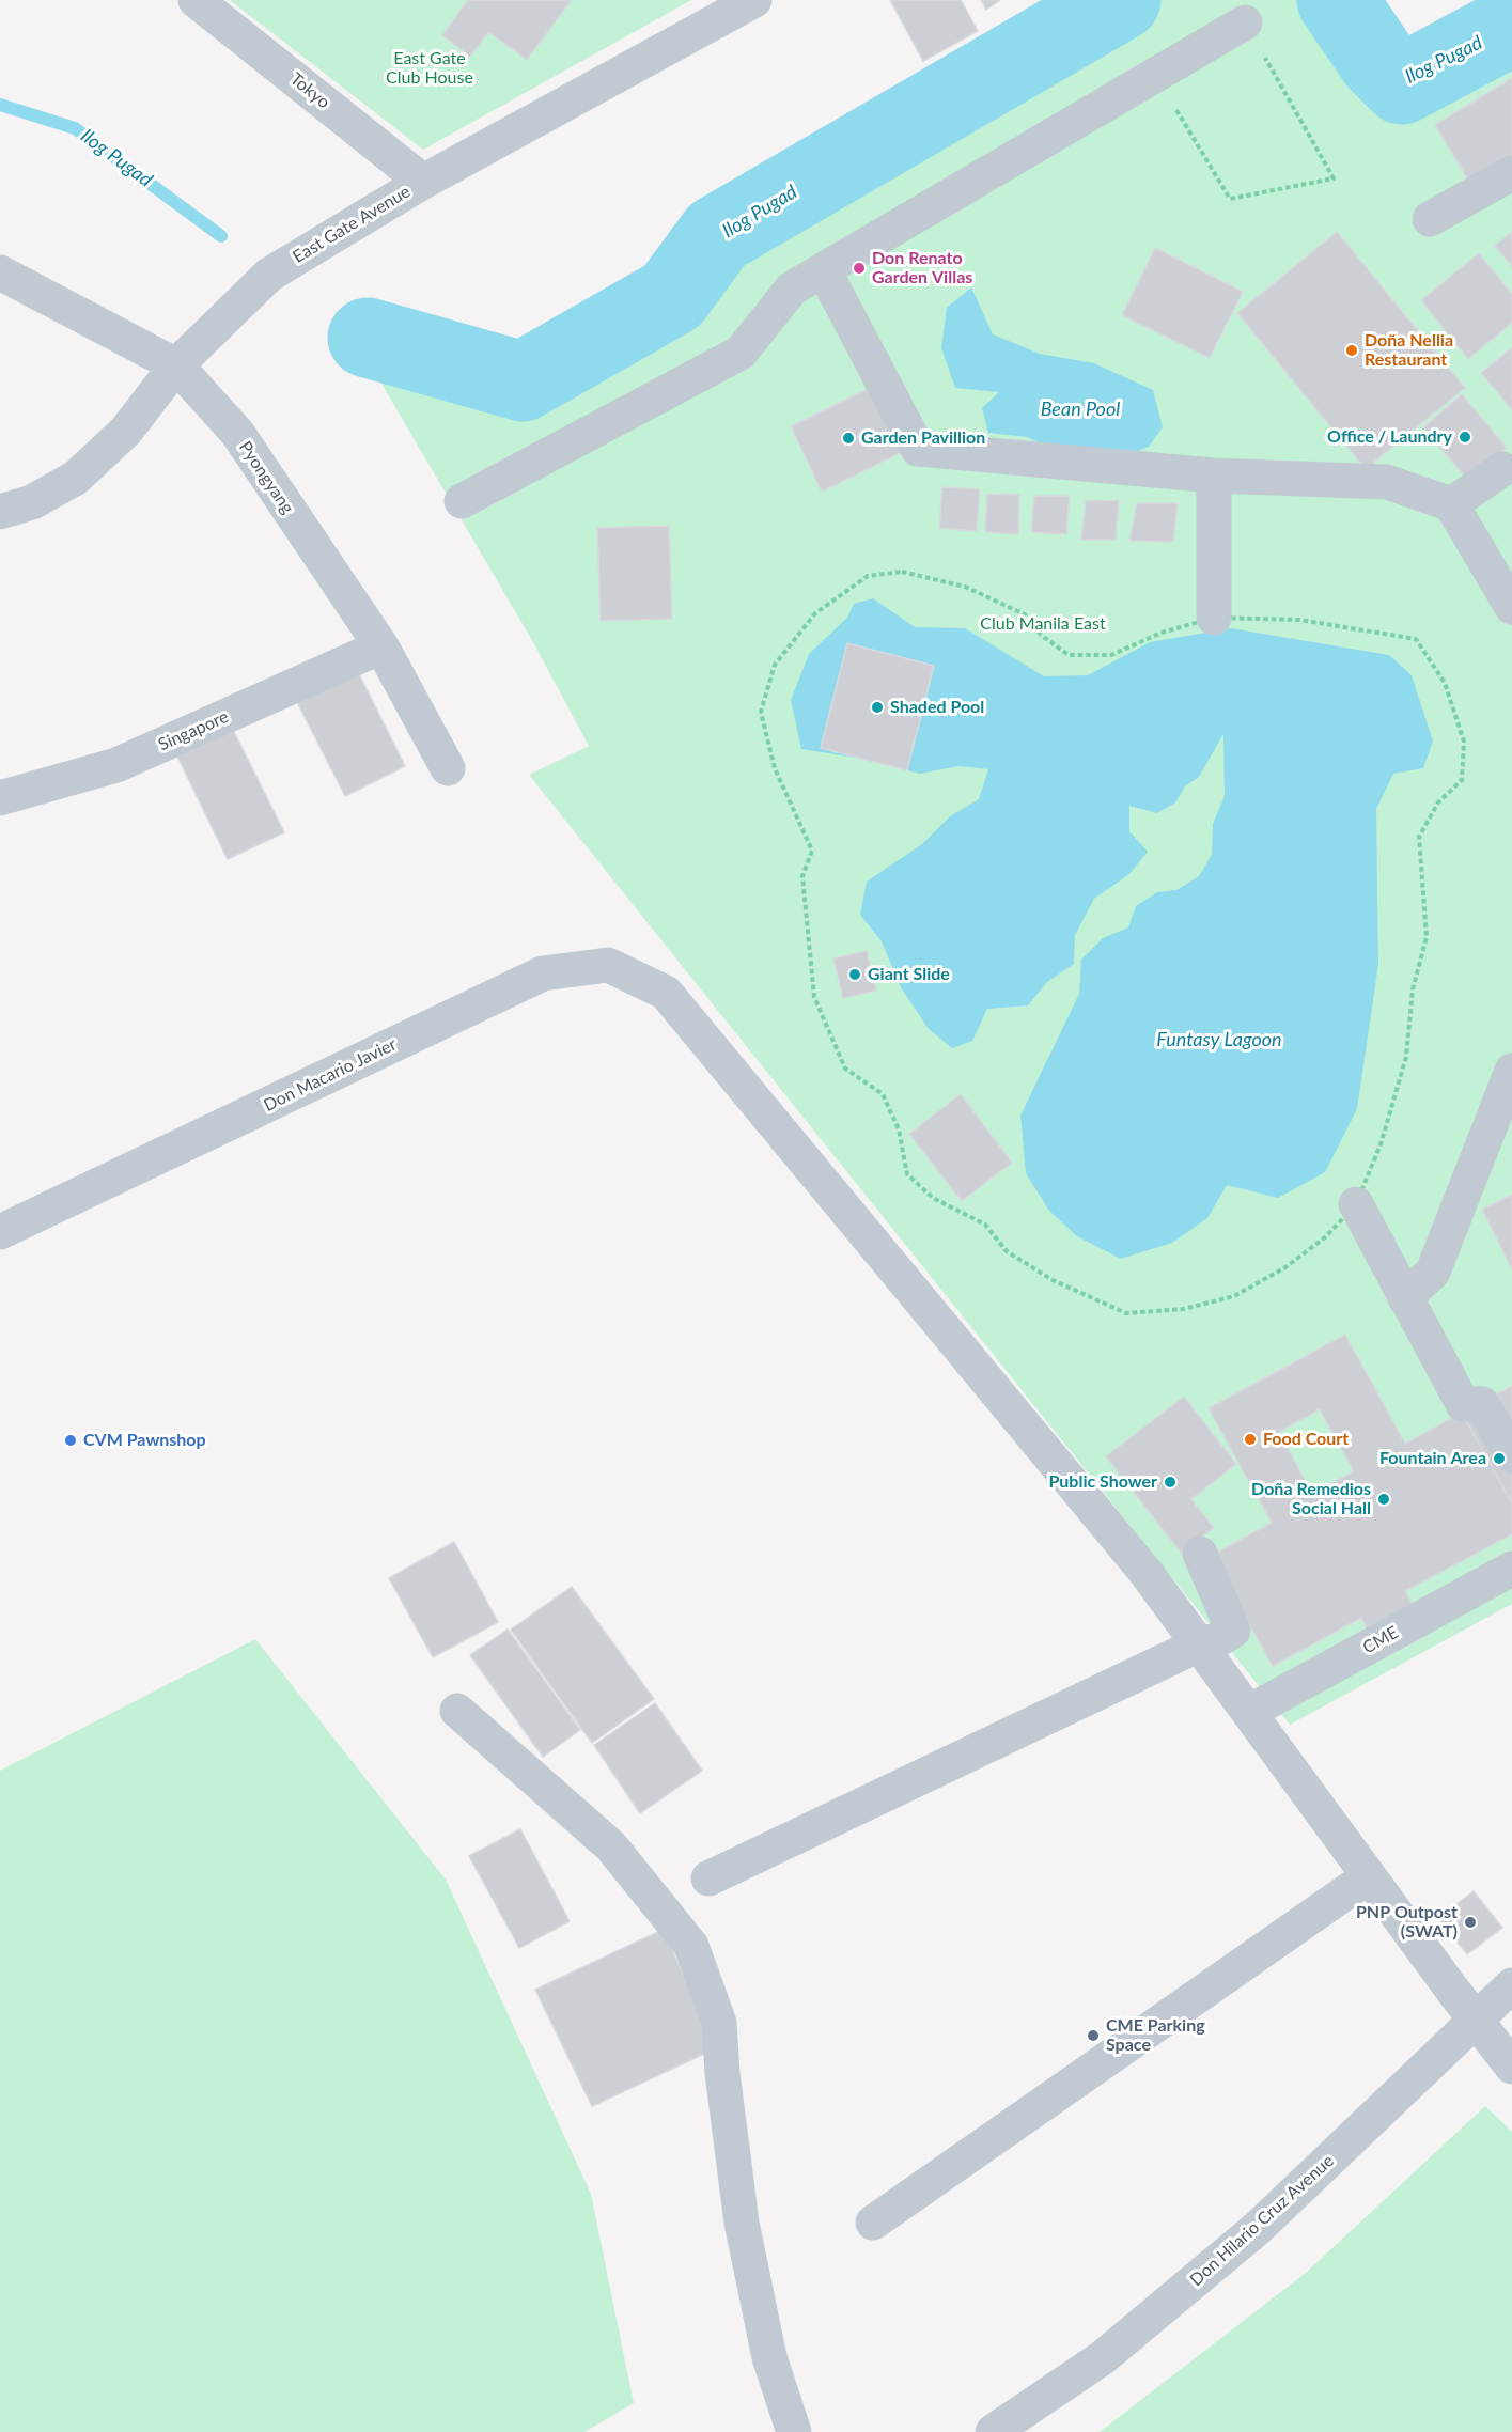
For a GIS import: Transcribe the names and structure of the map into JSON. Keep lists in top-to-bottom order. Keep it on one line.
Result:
{"streets":{"street":["Tokyo","East Gate Avenue","Pyongyang","Singapore","Don Macario Javier","CME","Don Hilario Cruz Avenue"]},"crossings":[["Tokyo","East Gate Avenue"],["East Gate Avenue","Pyongyang"],["Pyongyang","Singapore"]],"water":["Ilog Pugad","Bean Pool","Funtasy Lagoon"],"parks":["East Gate Club House","Club Manila East"],"places":["Don Renato Garden Villas","Doña Nellia Restaurant","Office / Laundry","Garden Pavillion","Shaded Pool","Giant Slide","Food Court","CVM Pawnshop","Fountain Area","Public Shower","Doña Remedios Social Hall","PNP Outpost (SWAT)","CME Parking Space"]}
